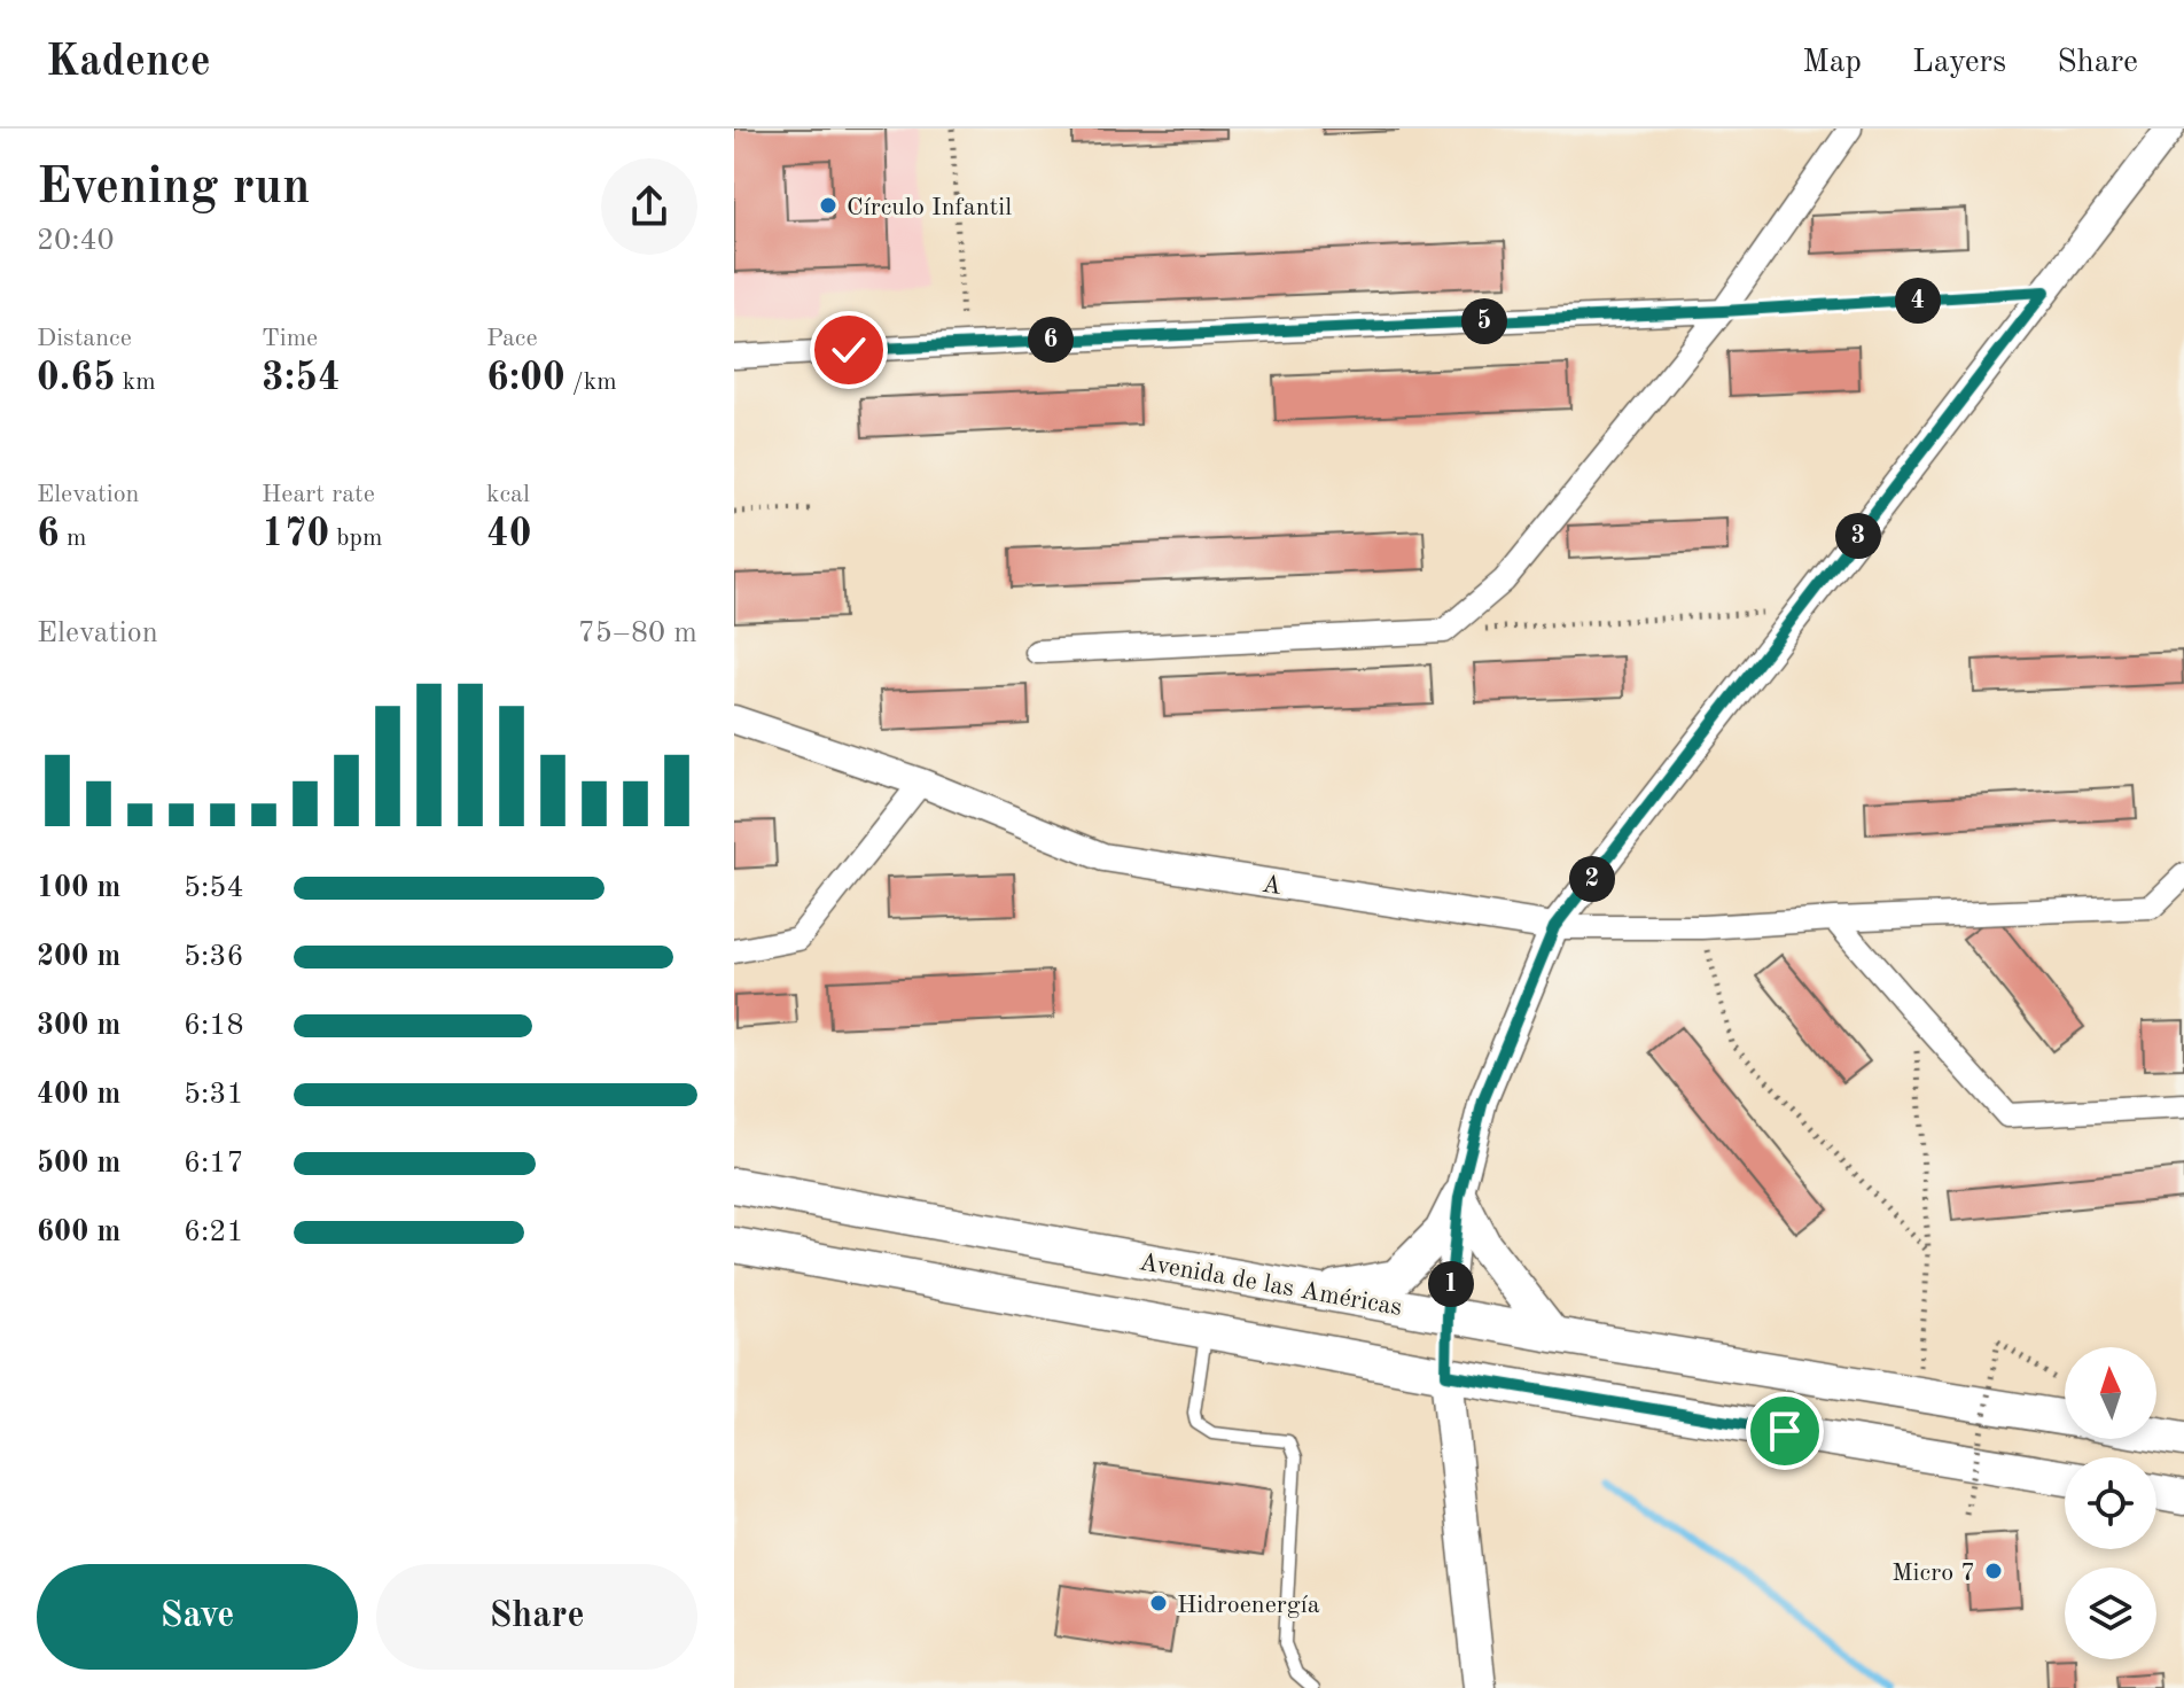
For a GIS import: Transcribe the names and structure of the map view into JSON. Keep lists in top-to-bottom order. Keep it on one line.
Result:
{"streets":{"main road":["Avenida de las Américas"],"street":["A"]},"places":["Círculo Infantil","Micro 7","Hidroenergía"],"north":"top","page":{"header":"Kadence","nav":["Map","Layers","Share"],"heading":["Evening run","20:40"],"pins":["4","5","6","3","2","1"],"stats":[["Distance","0.65 km"],["Time","3:54"],["Pace","6:00 /km"],["Elevation","6 m"],["Heart rate","170 bpm"],["kcal","40"]],"chart":["Elevation","75–80 m"],"list":[{"name":"100 m","note":"5:54"},{"name":"200 m","note":"5:36"},{"name":"300 m","note":"6:18"},{"name":"400 m","note":"5:31"},{"name":"500 m","note":"6:17"},{"name":"600 m","note":"6:21"}],"buttons":["Save","Share"]}}
